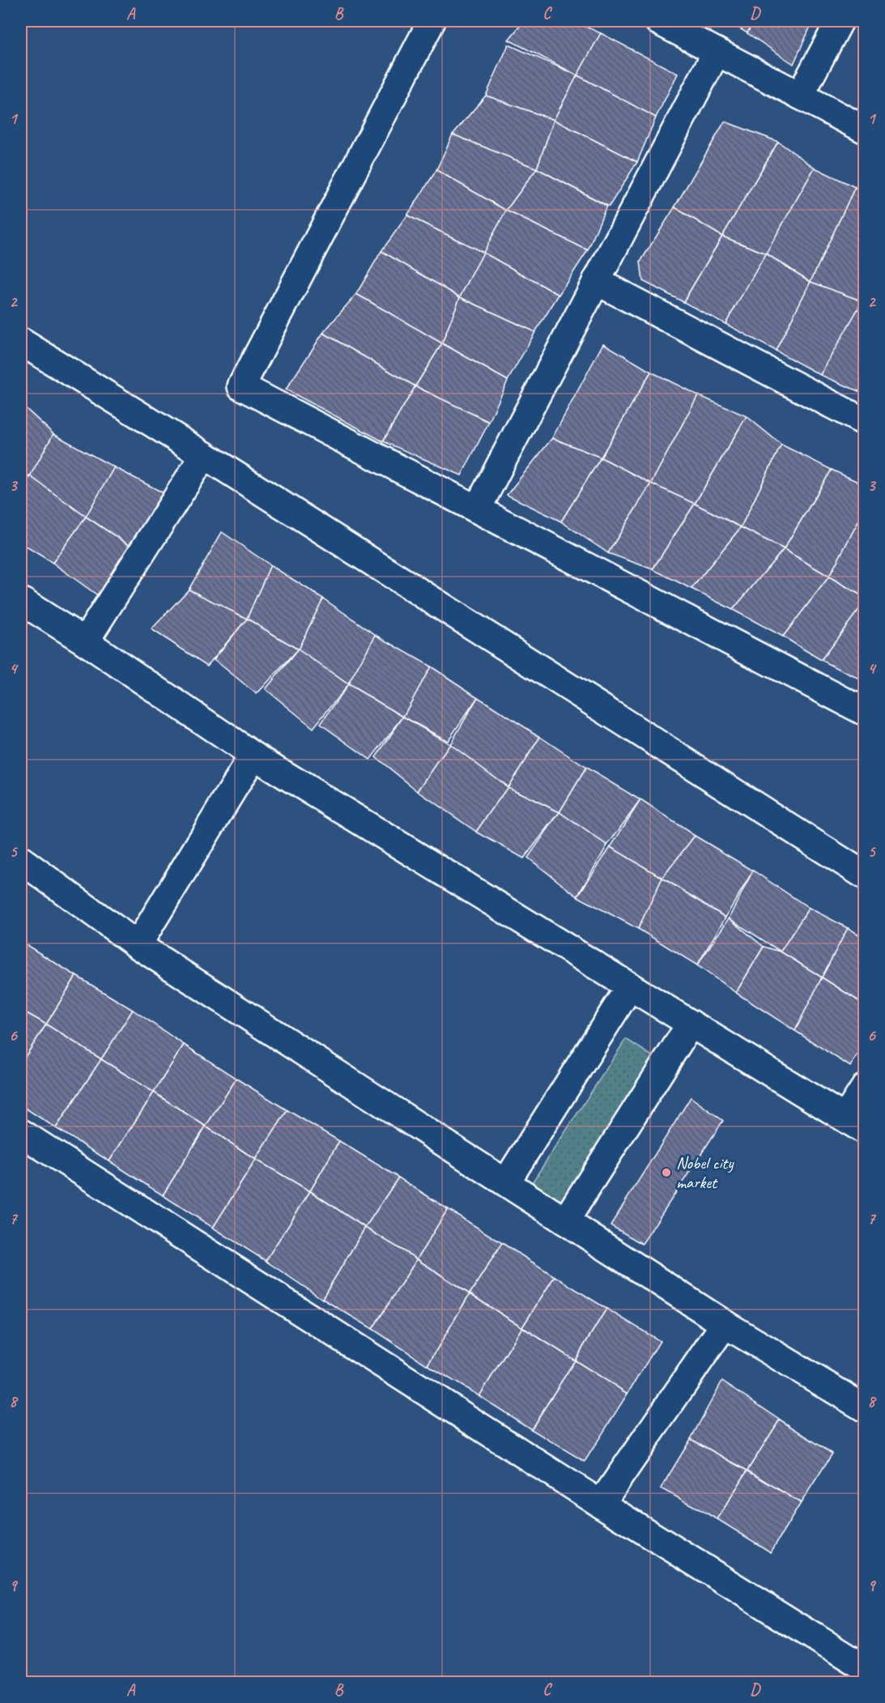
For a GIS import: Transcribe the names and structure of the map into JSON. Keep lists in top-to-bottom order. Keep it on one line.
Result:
{"places":["Nobel city market"],"grid":{"columns":["A","B","C","D"],"rows":["1","2","3","4","5","6","7","8","9"]}}
